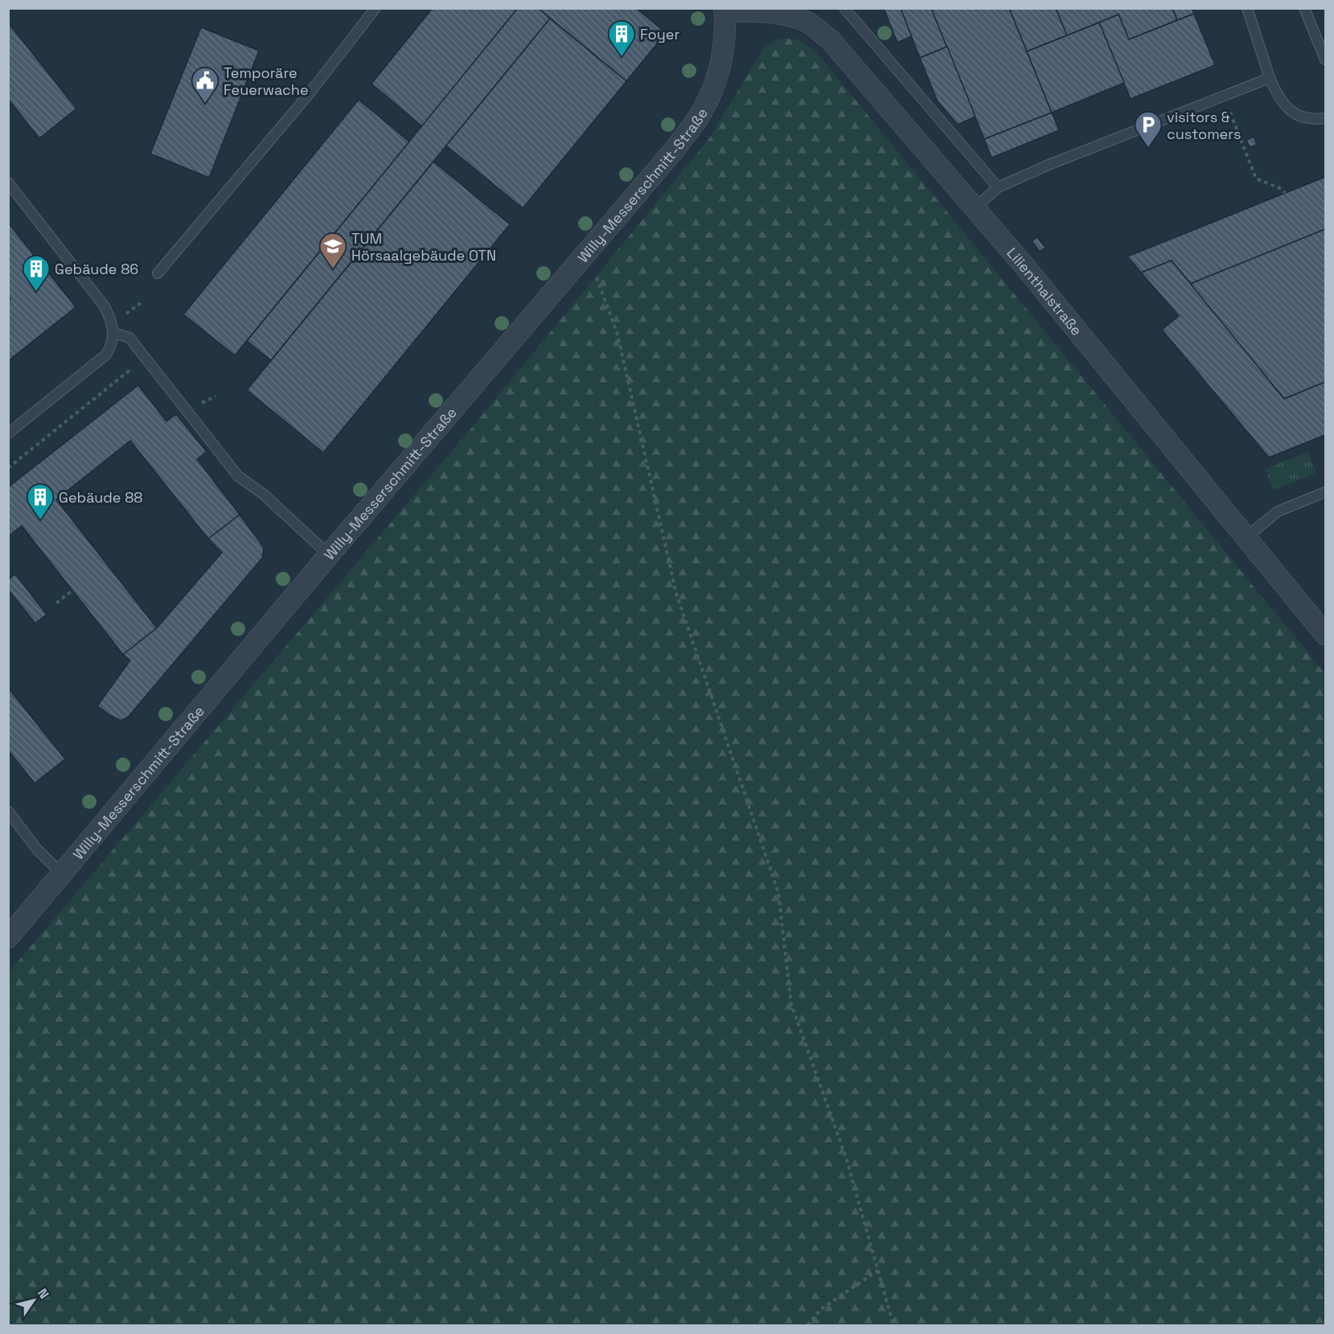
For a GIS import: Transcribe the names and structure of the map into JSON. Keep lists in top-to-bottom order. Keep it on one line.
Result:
{"streets":{"street":["Willy-Messerschmitt-Straße","Lilienthalstraße"]},"crossings":[["Willy-Messerschmitt-Straße","Lilienthalstraße"]],"places":{"building":["Foyer","Gebäude 86","Gebäude 88"],"public building":["Temporäre Feuerwache"],"parking":["visitors & customers"],"school or university":["TUM Hörsaalgebäude OTN"]},"north":"top right"}
